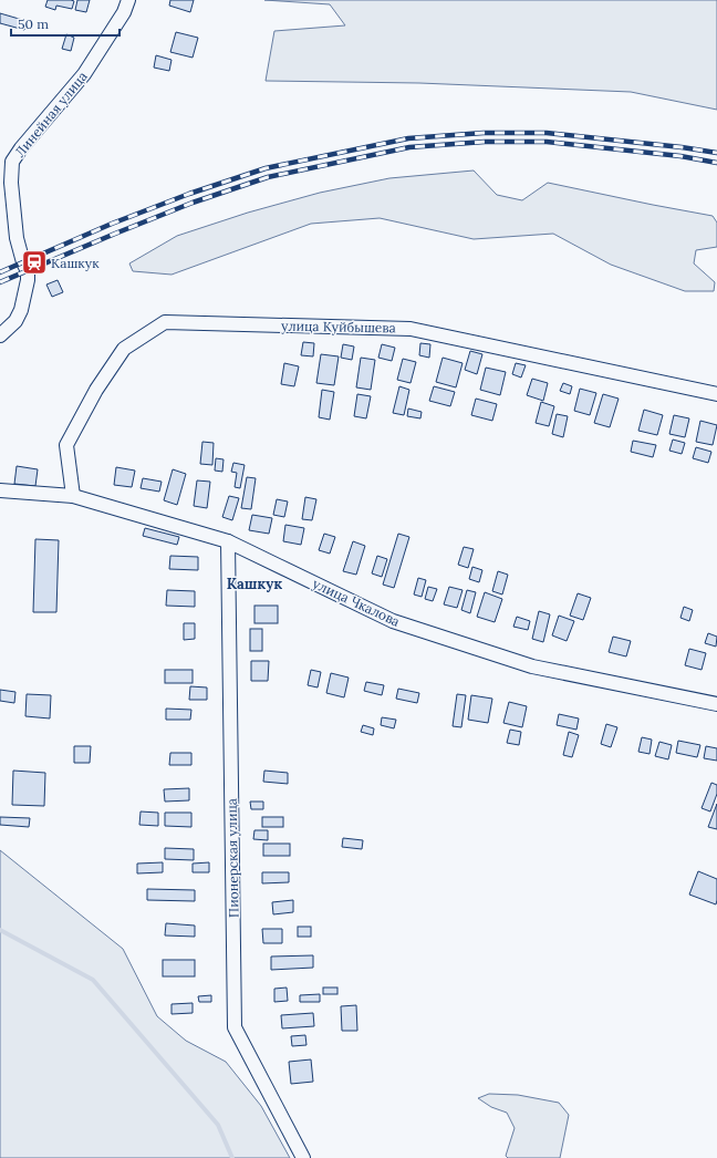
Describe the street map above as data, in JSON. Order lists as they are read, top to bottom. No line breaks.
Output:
{"streets":{"street":["Линейная улица","улица Куйбышева","улица Чкалова","Пионерская улица"]},"crossings":[["улица Куйбышева","улица Чкалова"],["улица Чкалова","Пионерская улица"]],"districts":["Кашкук"],"places":{"station":["Кашкук"]},"scale_bar":"50 m"}
